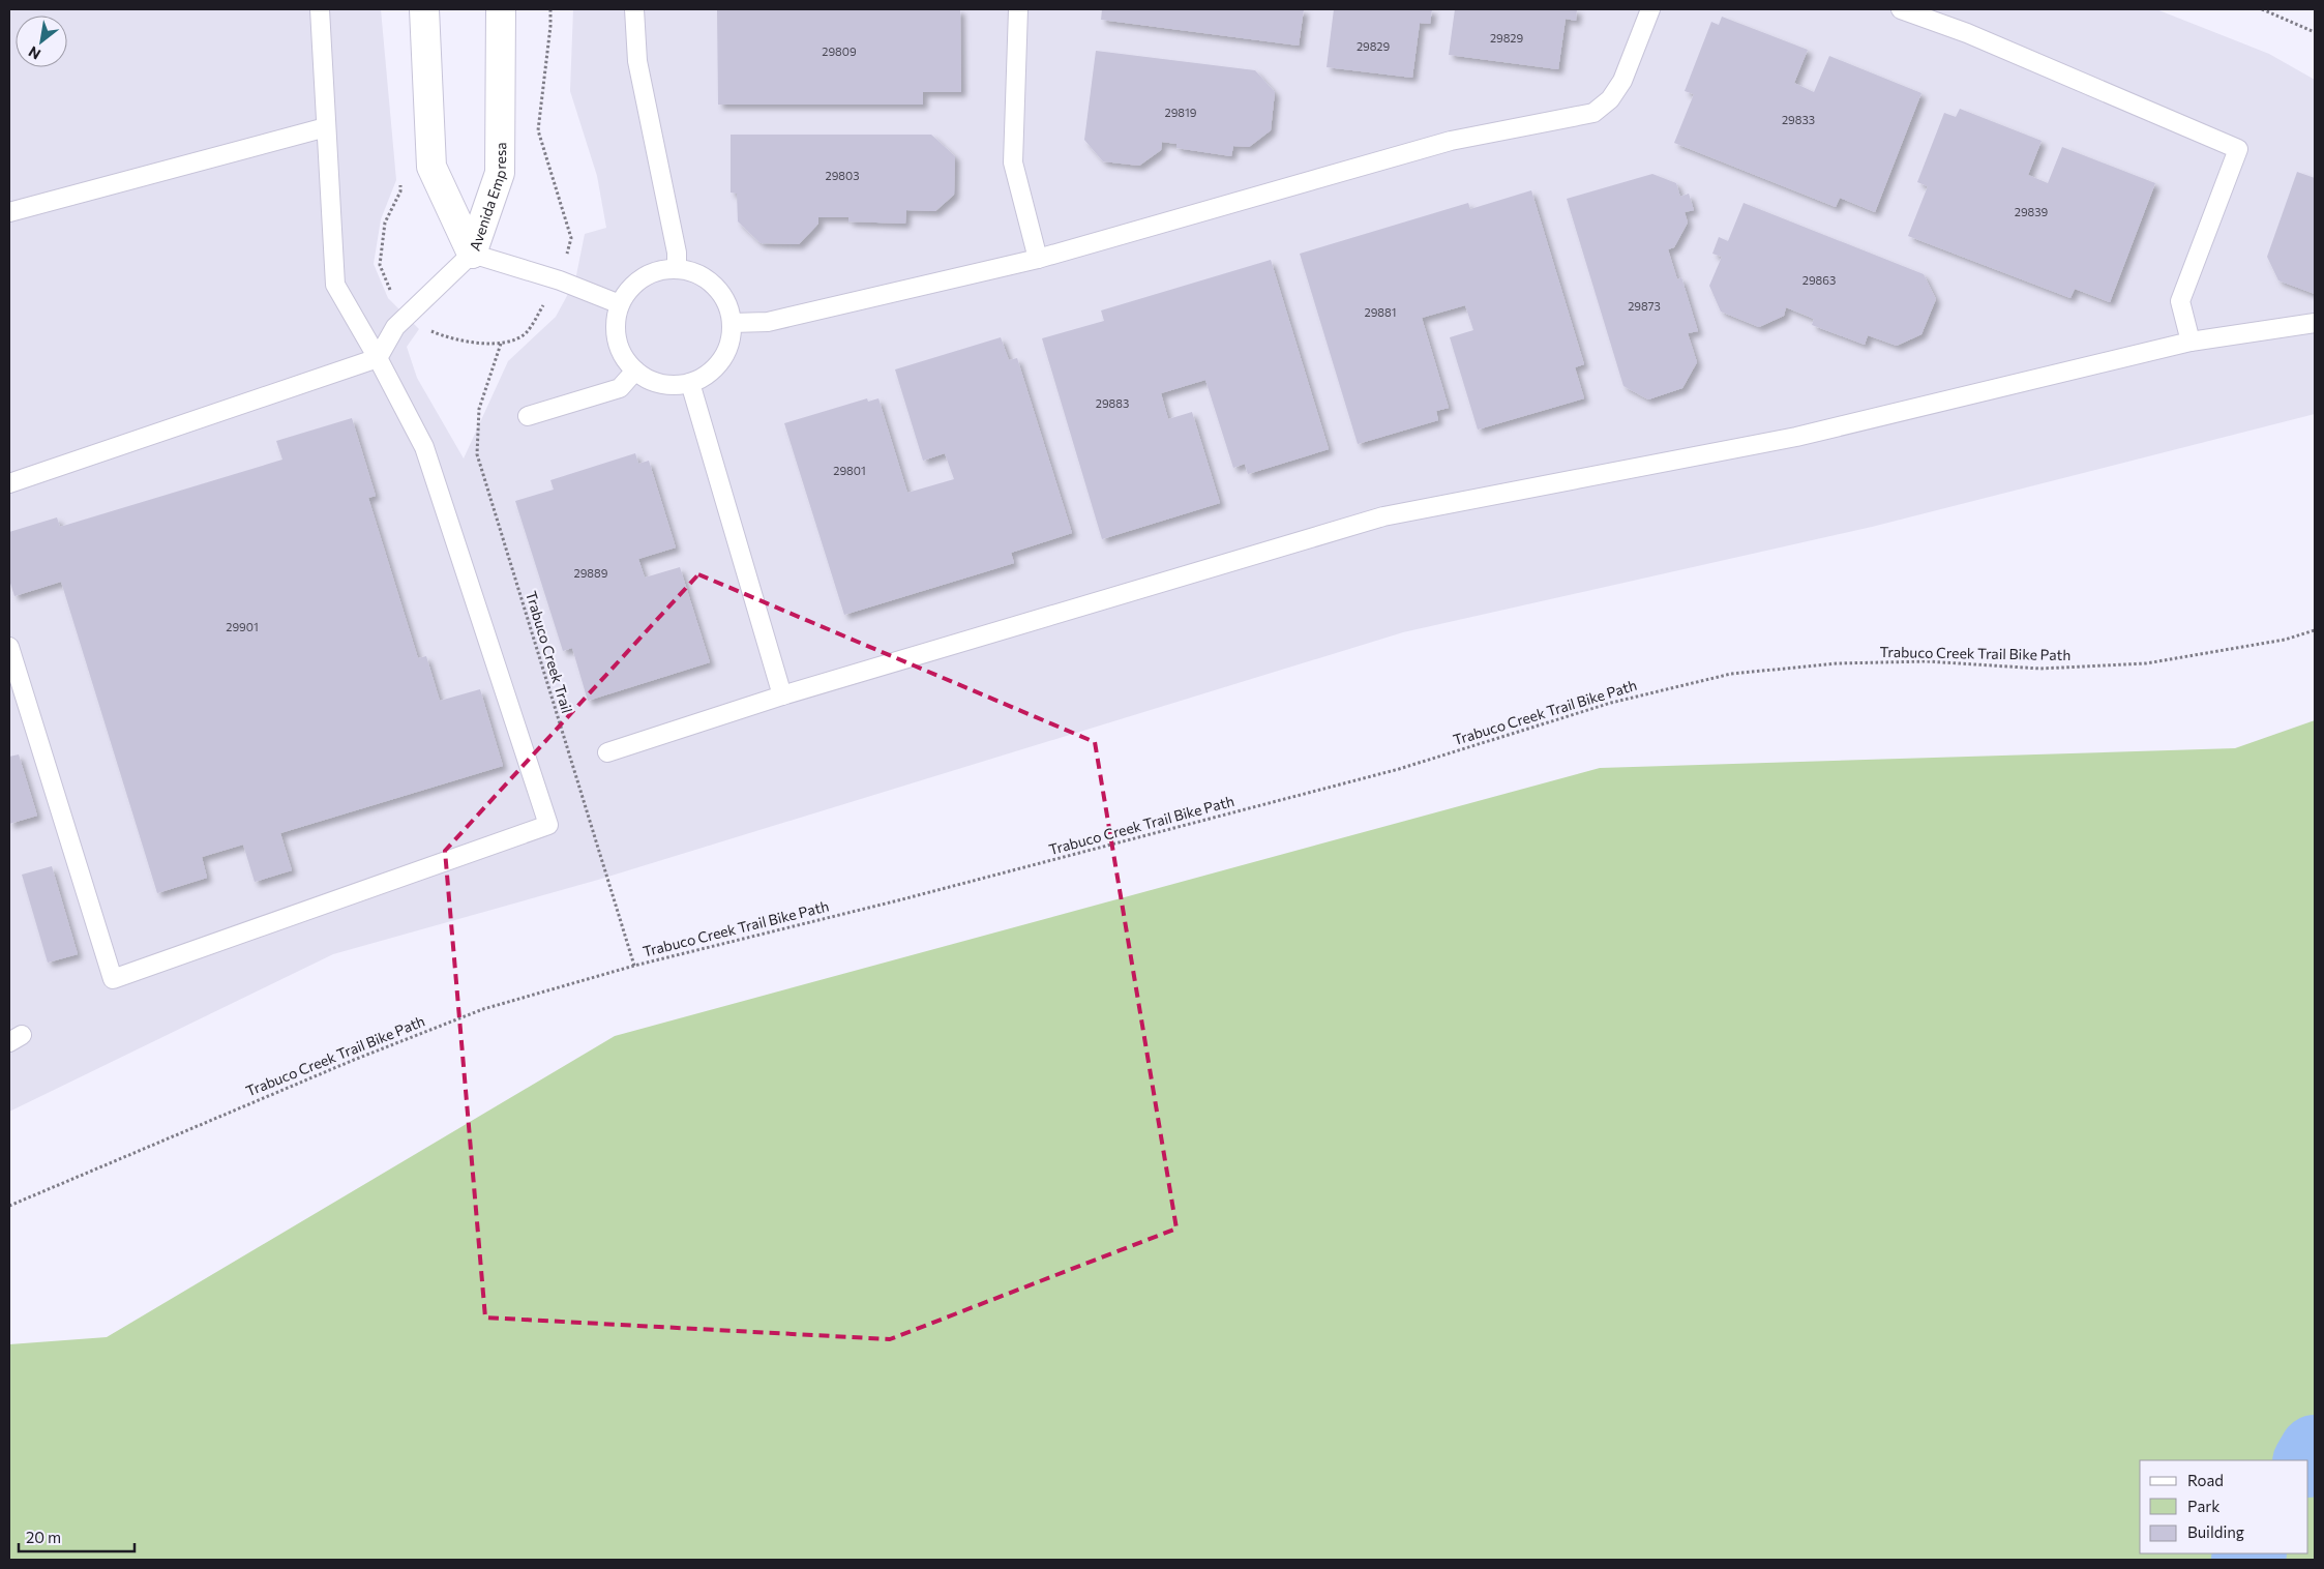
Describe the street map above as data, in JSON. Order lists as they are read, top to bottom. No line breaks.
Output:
{"streets":{"street":["Avenida Empresa"],"path":["Trabuco Creek Trail","Trabuco Creek Trail Bike Path"]},"crossings":[["Trabuco Creek Trail","Trabuco Creek Trail Bike Path"]],"house_numbers":["29829","29829","29809","29819","29833","29803","29839","29863","29873","29881","29883","29801","29889","29901"],"legend":["Road","Park","Building"],"scale_bar":"20 m","north":"bottom left"}
